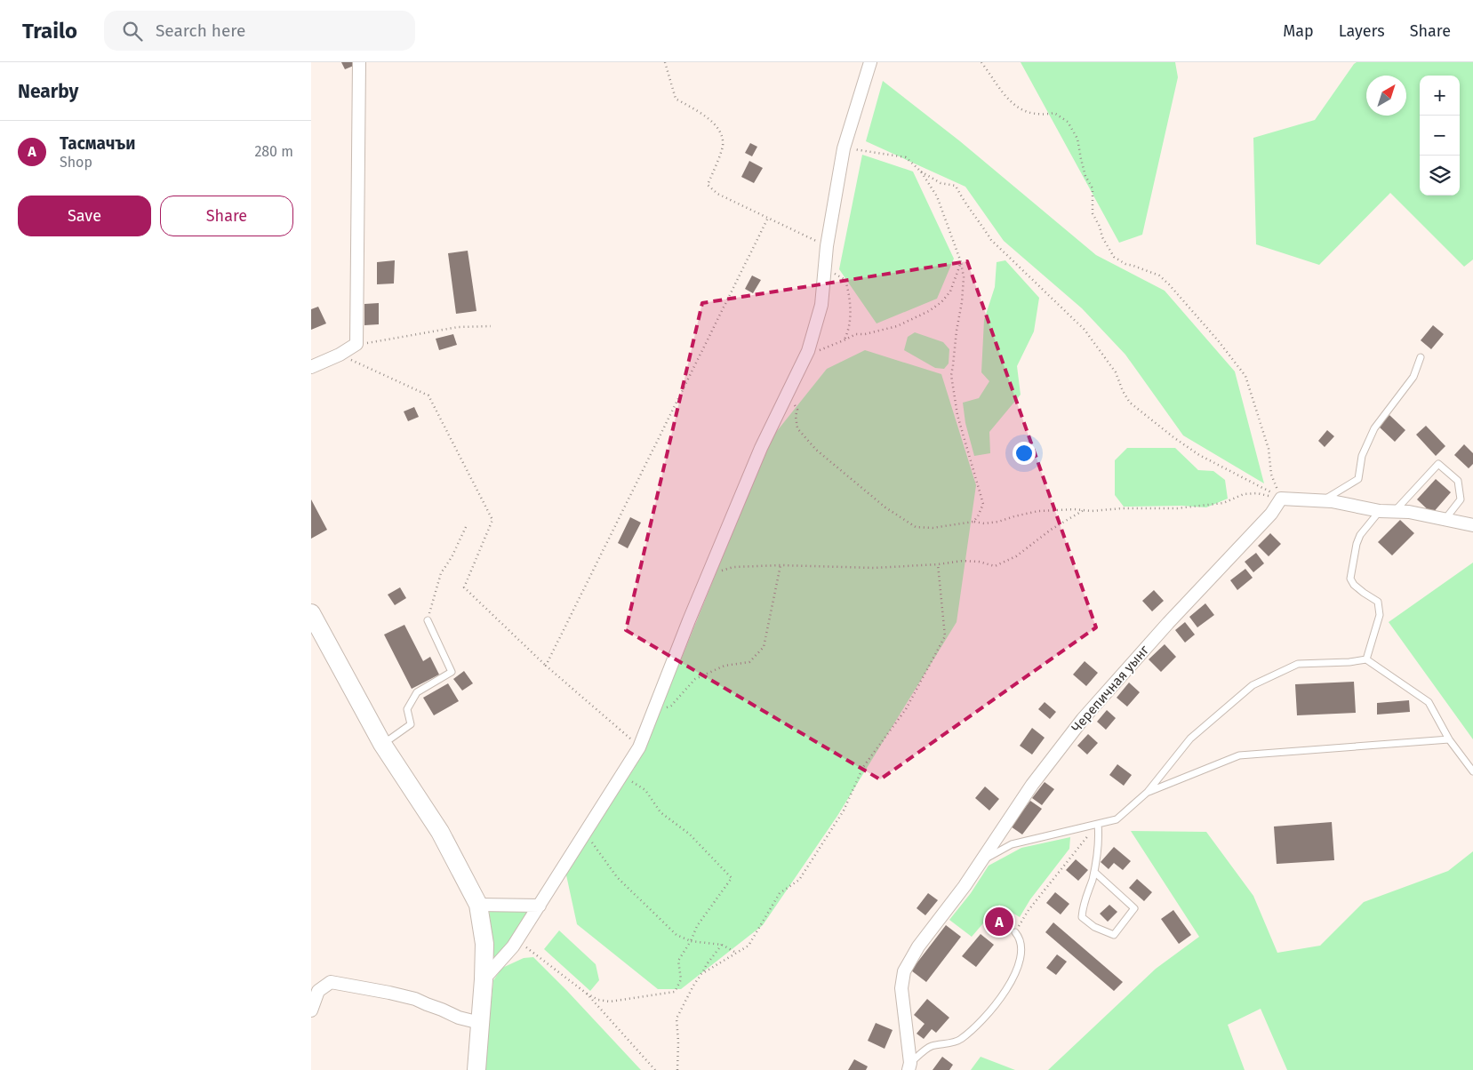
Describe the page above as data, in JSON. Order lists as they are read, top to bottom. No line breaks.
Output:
{"streets":{"street":["Черепичная уынг"]},"north":"top right","page":{"header":"Trailo","search":"Search here","nav":["Map","Layers","Share"],"heading":"Nearby","map_buttons":["+","−"],"list":[{"mark":"A","name":"Тасмачъи","note":"Shop","value":"280 m"}],"buttons":["Save","Share"],"pins":"A"}}
